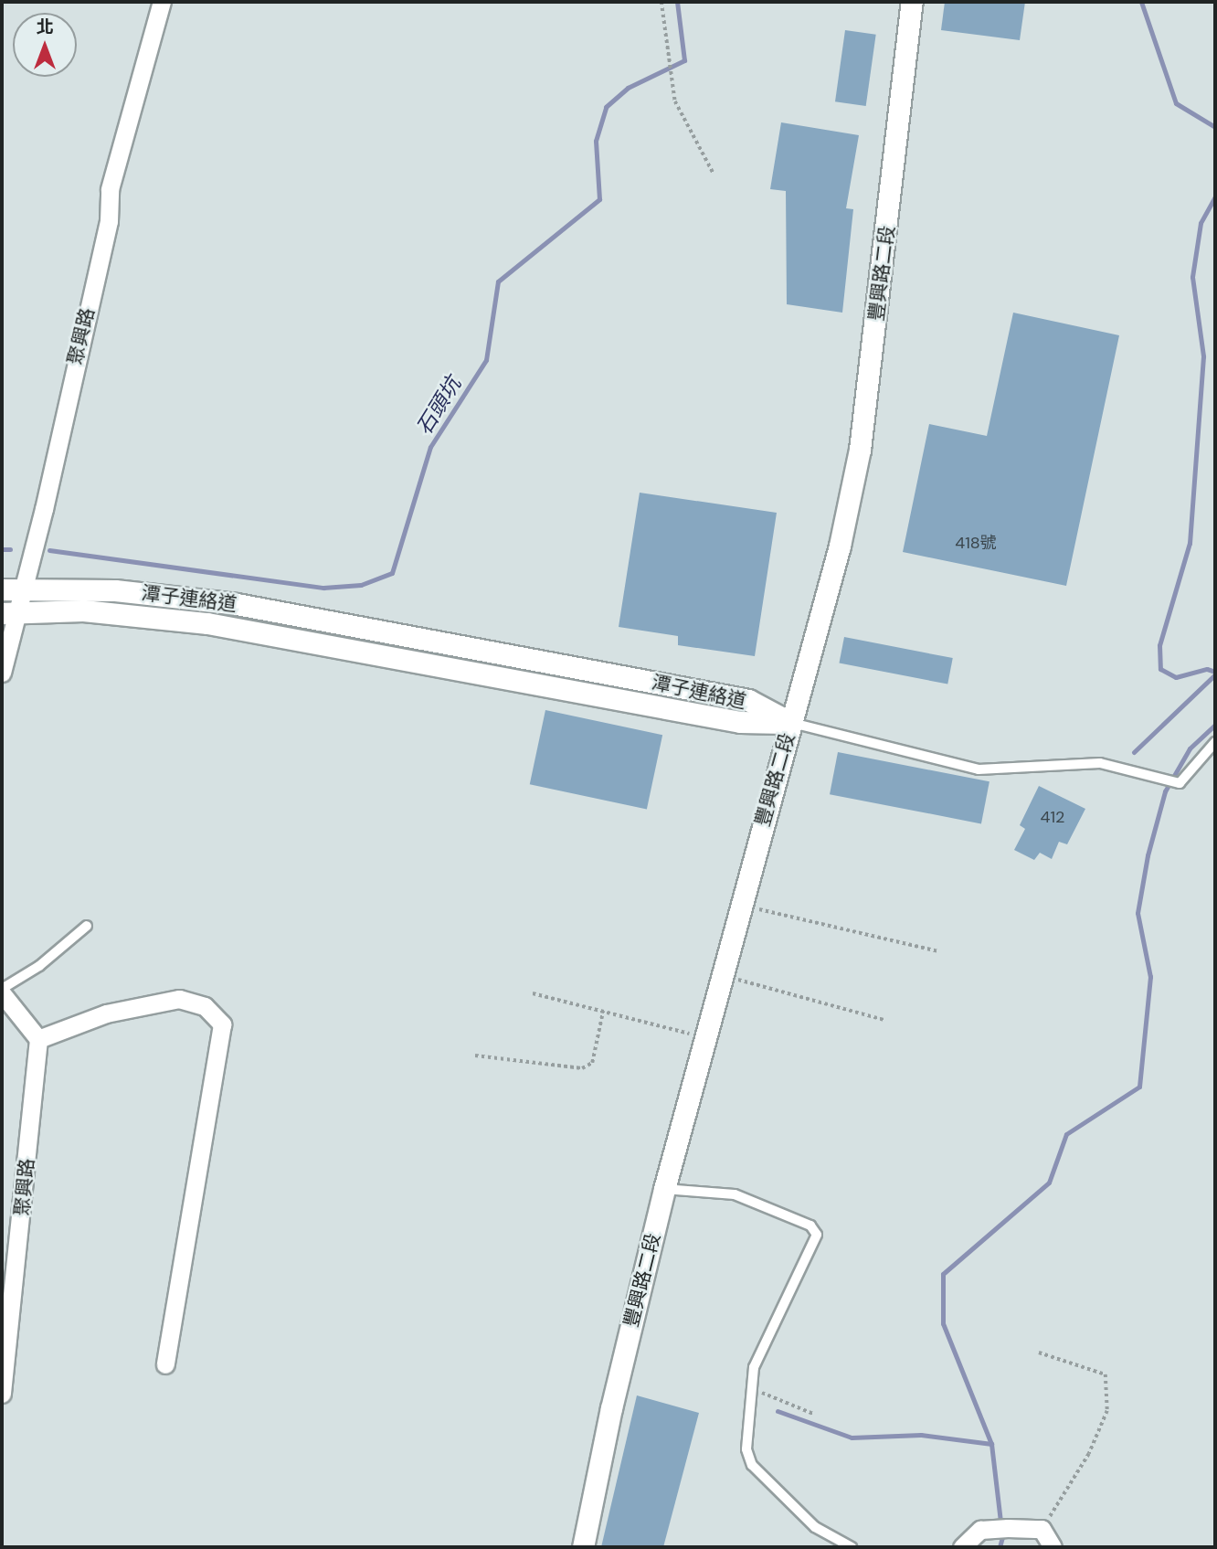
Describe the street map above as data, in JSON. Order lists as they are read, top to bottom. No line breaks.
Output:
{"streets":{"street":["豐興路二段","聚興路","潭子連絡道"]},"crossings":[["豐興路二段","潭子連絡道"],["聚興路","潭子連絡道"]],"water":["石頭坑"],"house_numbers":["418號","412"],"north":"top"}
